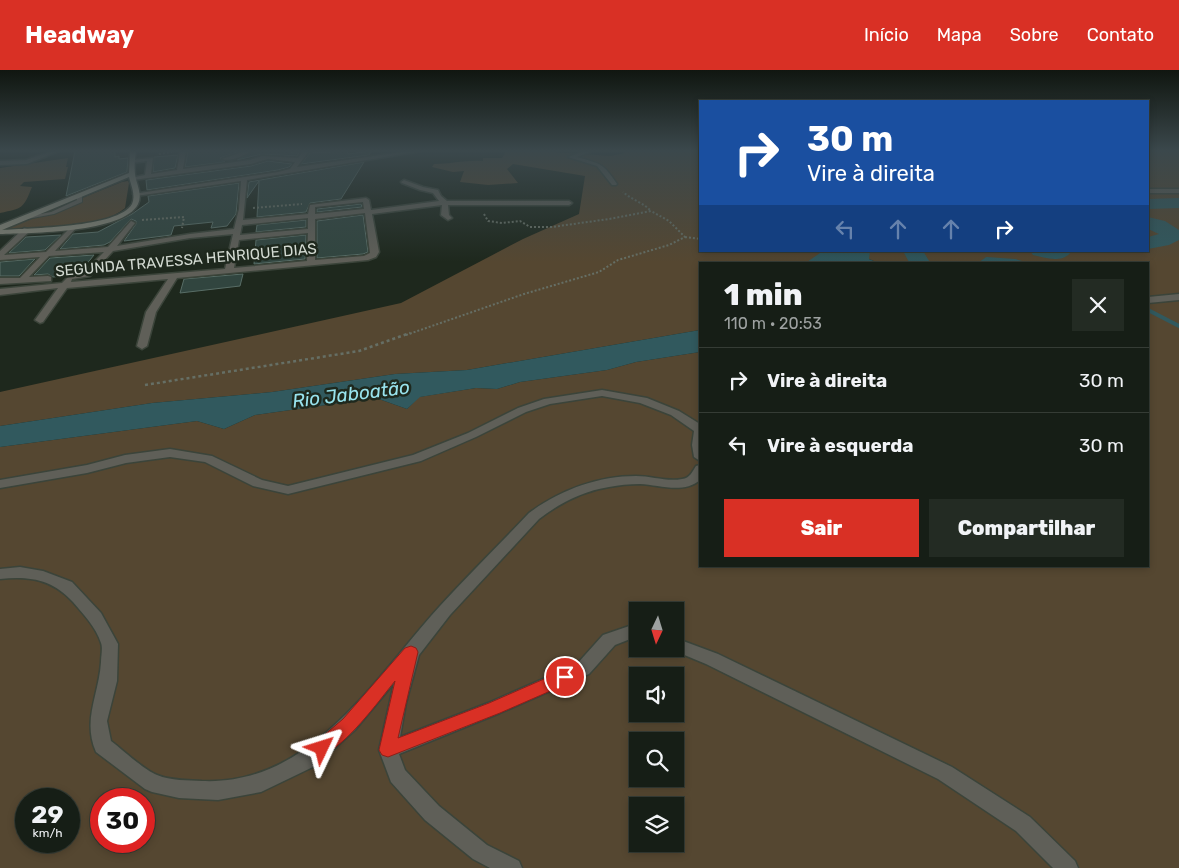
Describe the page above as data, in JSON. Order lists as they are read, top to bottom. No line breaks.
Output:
{"streets":{"street":["SEGUNDA TRAVESSA HENRIQUE DIAS"]},"water":["Rio Jaboatão"],"north":"bottom","page":{"header":"Headway","nav":["Início","Mapa","Sobre","Contato"],"turn":["30 m","Vire à direita"],"heading":["1 min","110 m · 20:53"],"list":[{"name":"Vire à direita","value":"30 m"},{"name":"Vire à esquerda","value":"30 m"}],"buttons":["Sair","Compartilhar"],"speed":"29 km/h","limit":"30"}}
